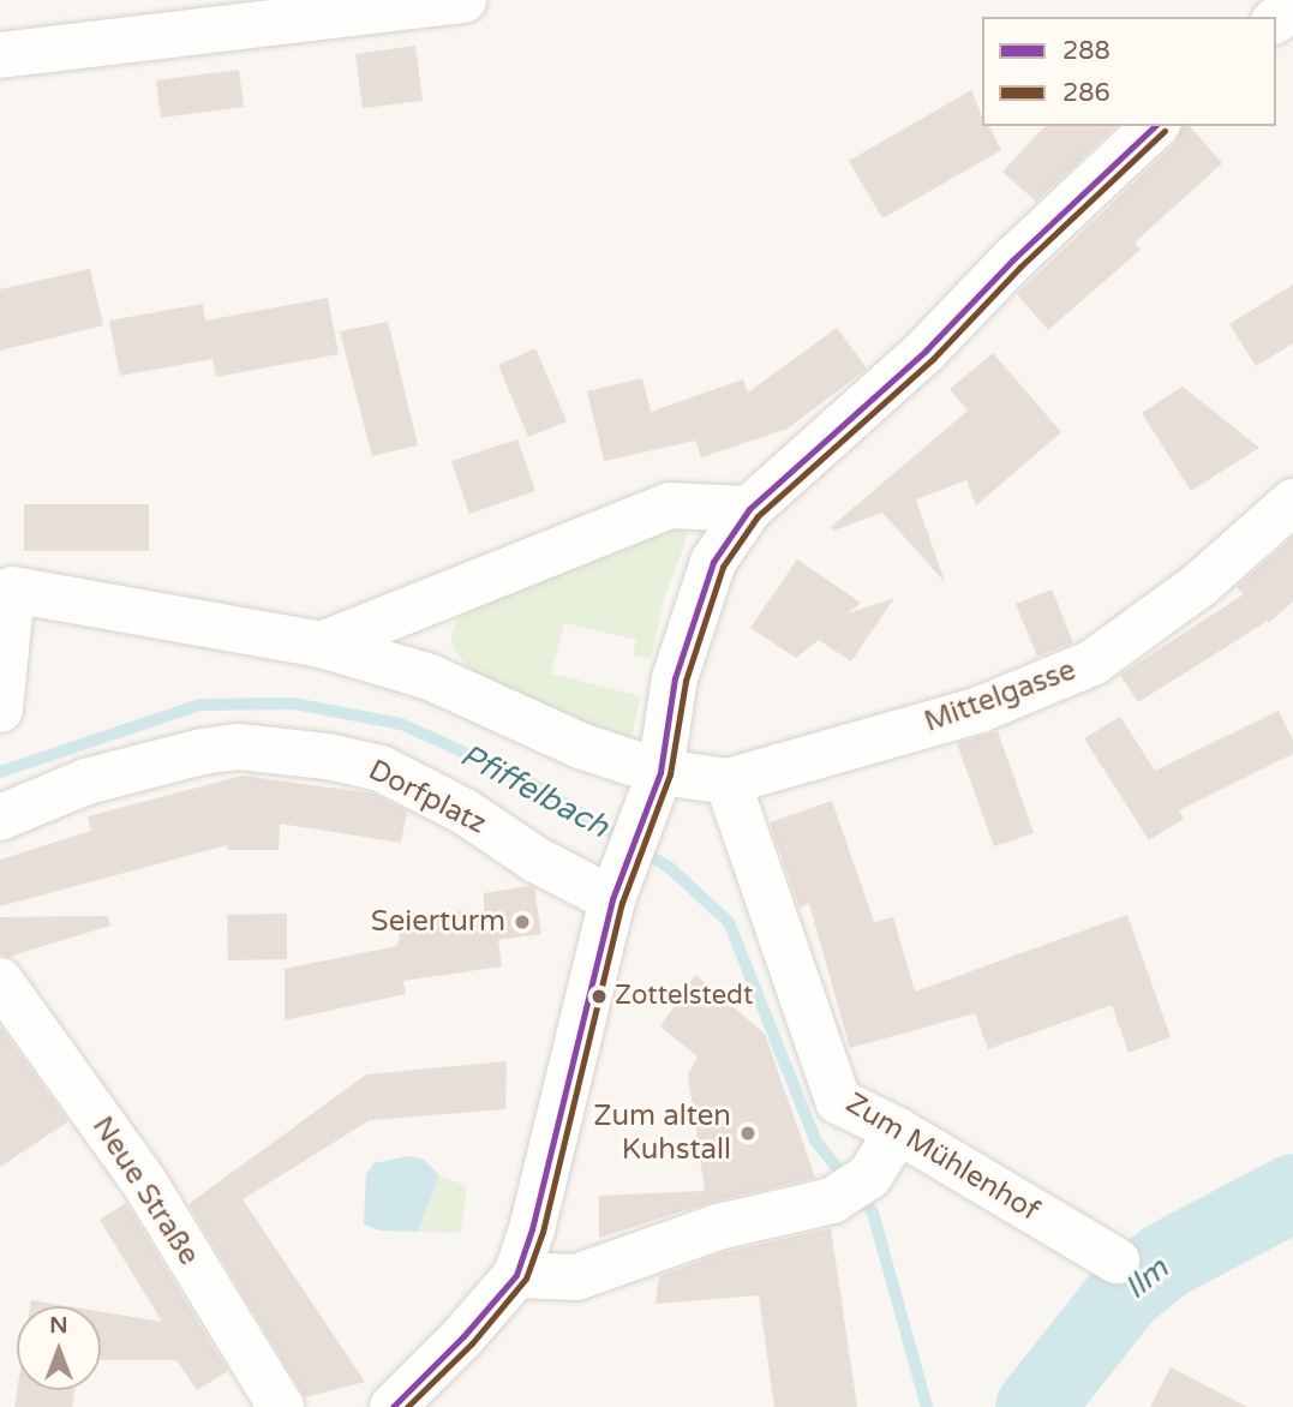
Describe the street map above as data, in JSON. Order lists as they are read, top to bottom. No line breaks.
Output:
{"streets":{"street":["Mittelgasse","Dorfplatz","Zum Mühlenhof","Neue Straße"]},"crossings":[["Mittelgasse","Zum Mühlenhof"]],"water":["Pfiffelbach","Ilm"],"places":["Seierturm","Zottelstedt","Zum alten Kuhstall"],"lines":["transit line 288","transit line 286"],"legend":["288","286"],"north":"top"}
